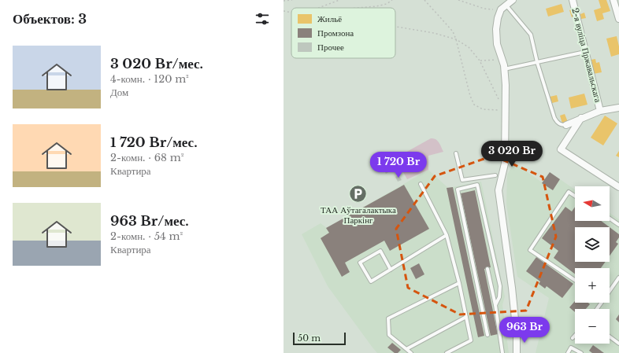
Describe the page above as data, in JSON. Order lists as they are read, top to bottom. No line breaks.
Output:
{"streets":{"street":["2-я вуліца Пржавальскага"]},"places":{"parking":["ТАА Аўтагалактыка Паркінг"]},"legend":["Жильё","Промзона","Прочее"],"scale_bar":"50 m","north":"left","page":{"heading":"Объектов: 3","list":[{"name":"3 020 Br/мес.","note":"4-комн. · 120 m² · Дом"},{"name":"1 720 Br/мес.","note":"2-комн. · 68 m² · Квартира"},{"name":"963 Br/мес.","note":"2-комн. · 54 m² · Квартира"}],"price":["3 020 Br","1 720 Br","963 Br"],"map_buttons":["+","−"],"scale":"50 m"}}
